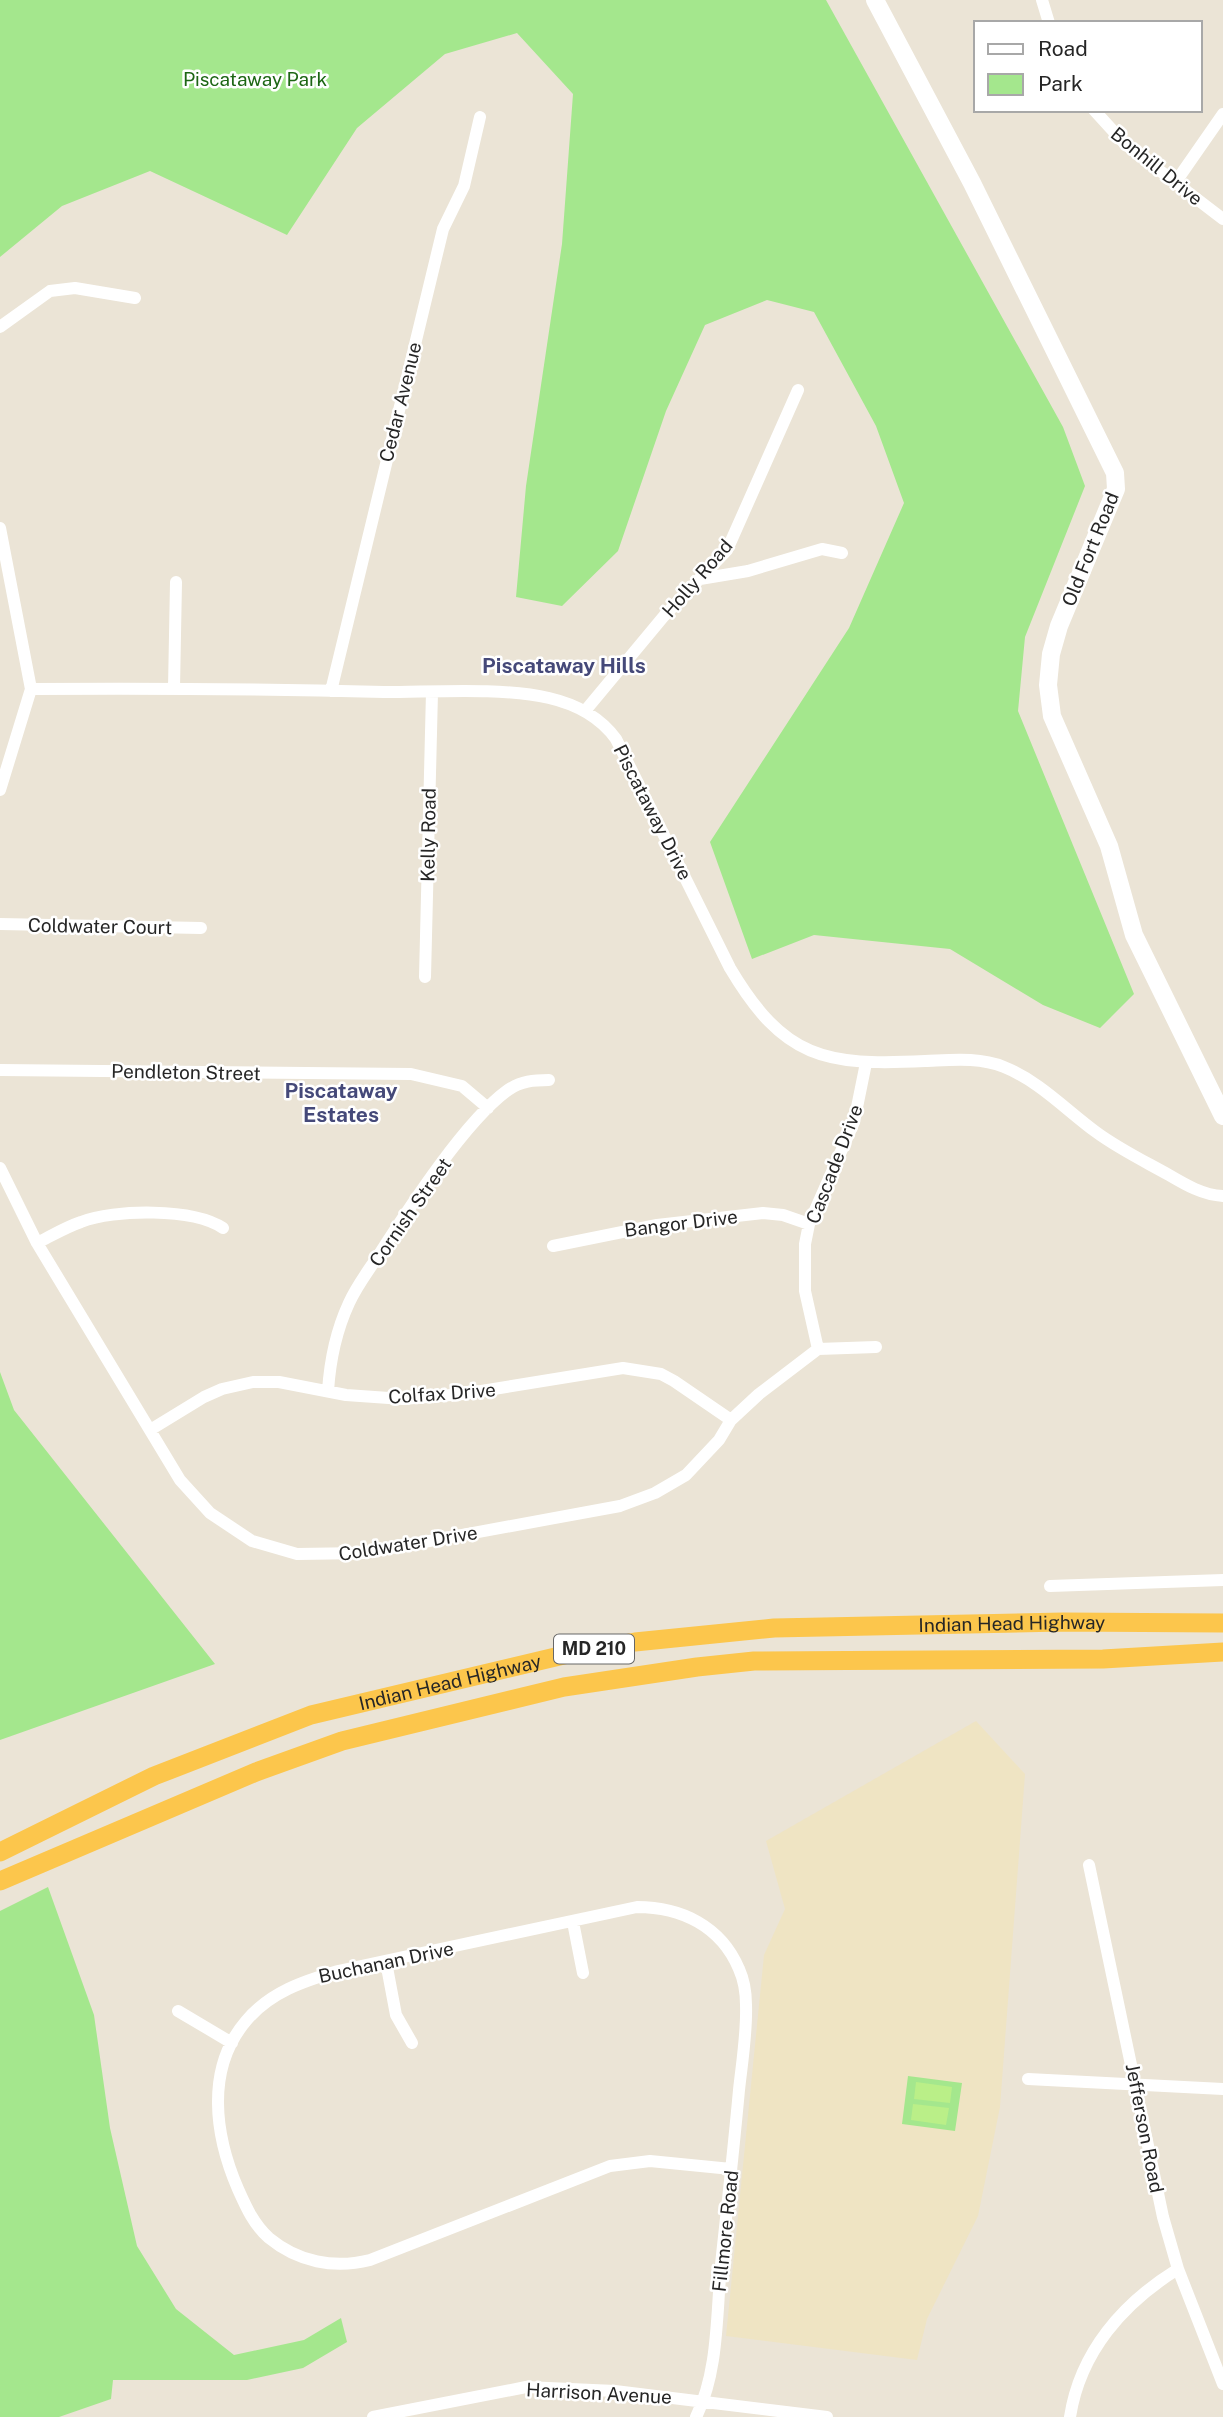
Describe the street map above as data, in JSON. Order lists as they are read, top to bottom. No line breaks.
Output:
{"streets":{"highway":["Indian Head Highway","MD 210"],"main road":["Old Fort Road"],"street":["Bonhill Drive","Cedar Avenue","Holly Road","Piscataway Drive","Kelly Road","Coldwater Court","Pendleton Street","Cascade Drive","Cornish Street","Bangor Drive","Colfax Drive","Coldwater Drive","Buchanan Drive","Jefferson Road","Fillmore Road","Harrison Avenue"]},"crossings":[["Cedar Avenue","Piscataway Drive"],["Holly Road","Piscataway Drive"],["Piscataway Drive","Kelly Road"],["Piscataway Drive","Cascade Drive"],["Pendleton Street","Cornish Street"],["Cascade Drive","Bangor Drive"],["Cascade Drive","Coldwater Drive"],["Cornish Street","Colfax Drive"],["Colfax Drive","Coldwater Drive"],["Buchanan Drive","Fillmore Road"],["Fillmore Road","Harrison Avenue"]],"districts":["Piscataway Hills","Piscataway Estates"],"parks":["Piscataway Park"],"legend":["Road","Park"]}
